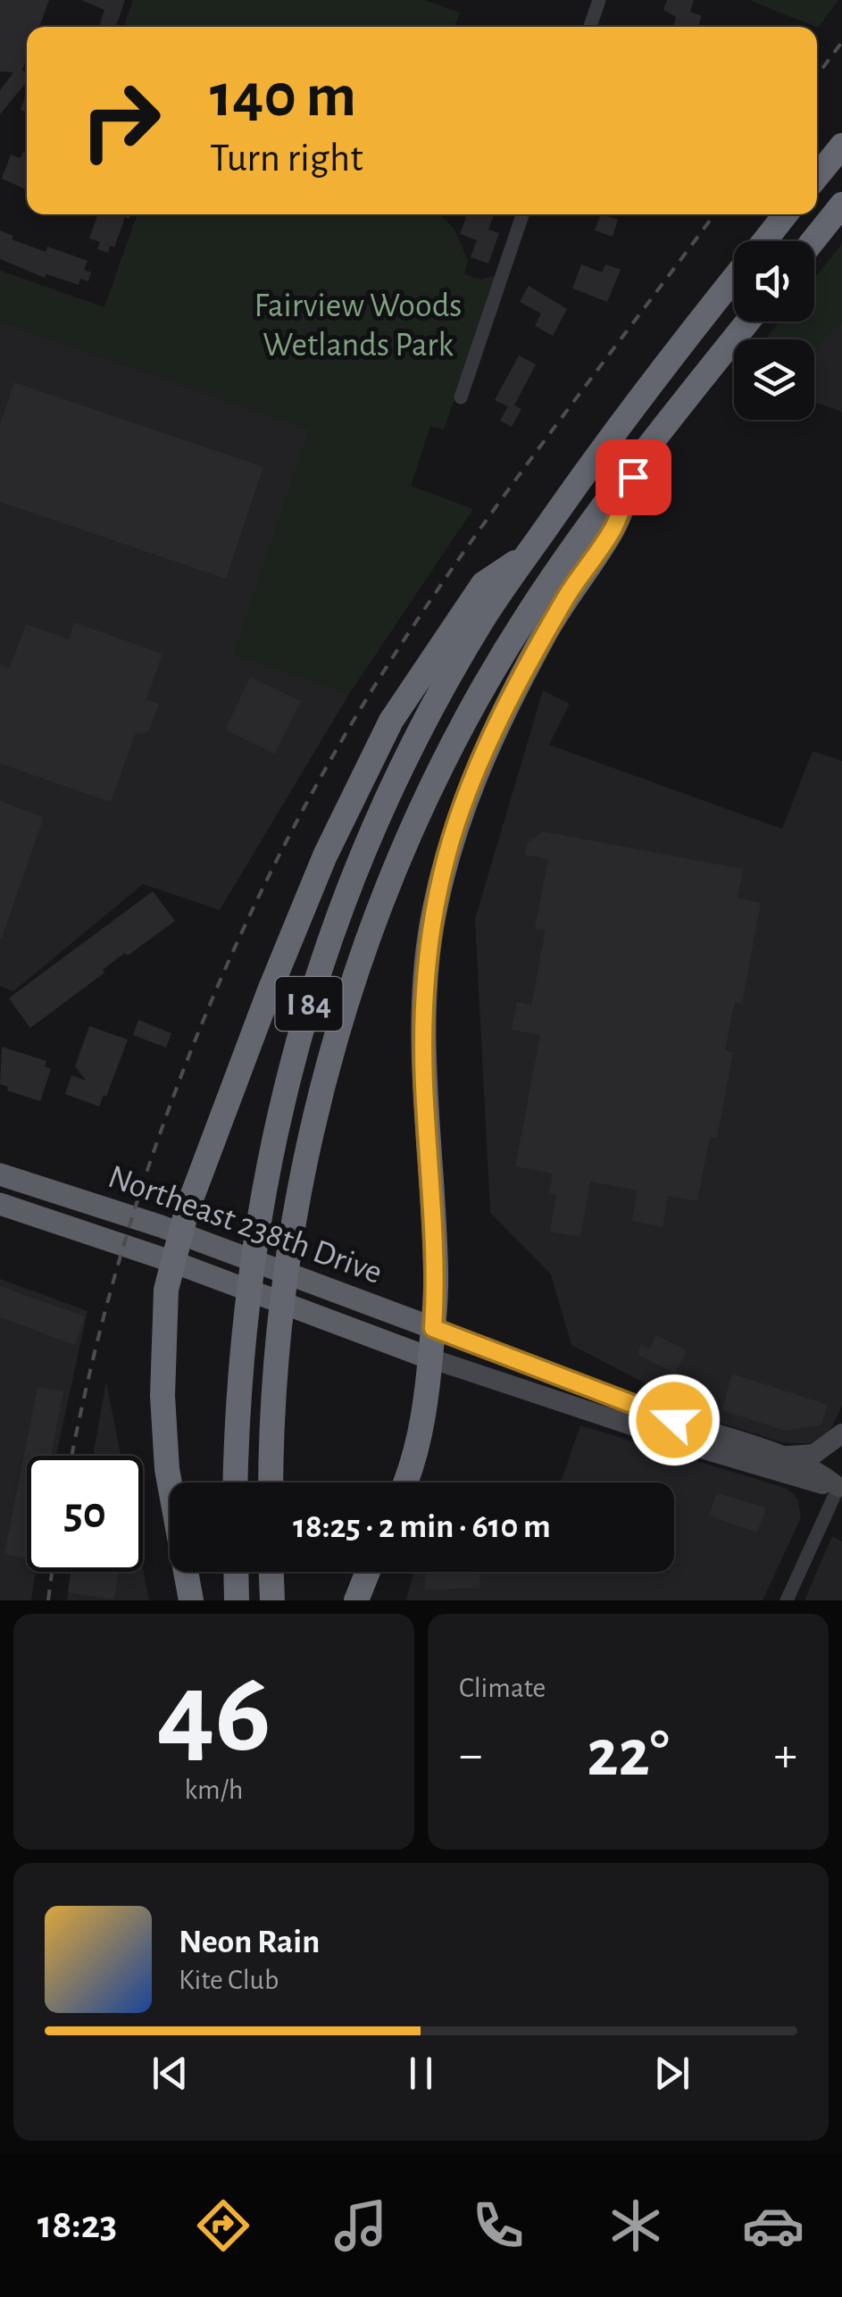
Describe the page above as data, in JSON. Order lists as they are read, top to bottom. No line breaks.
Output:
{"streets":{"highway":["I 84","Northeast 238th Drive"]},"parks":["Fairview Woods Wetlands Park"],"page":{"turn":["140 m","Turn right"],"limit":"50","trip":"18:25 · 2 min · 610 m","tile":[["46","km/h"],"Climate"],"heat":["−","22°","+"],"song":["Neon Rain","Kite Club"],"tabs":"18:23"}}
